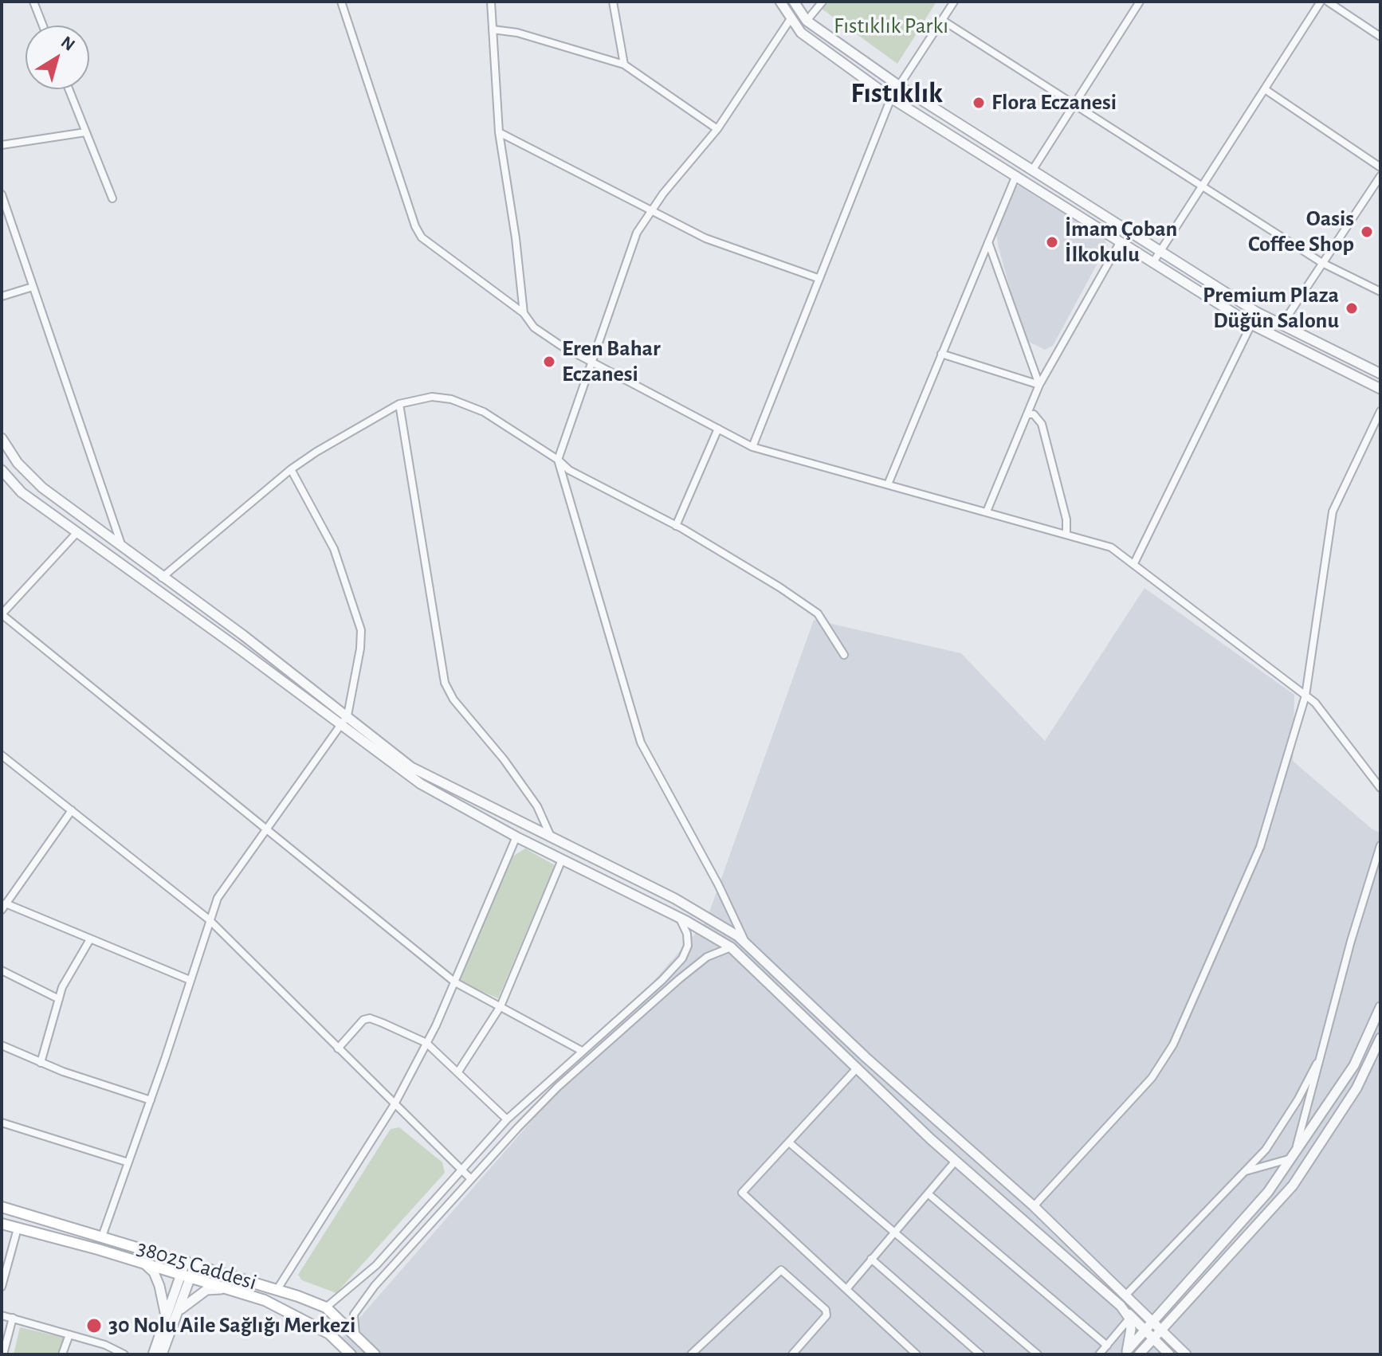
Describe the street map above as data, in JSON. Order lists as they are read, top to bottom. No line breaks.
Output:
{"streets":{"main road":["38025 Caddesi"]},"districts":["Fıstıklık"],"parks":["Fıstıklık Parkı"],"places":["Flora Eczanesi","Oasis Coffee Shop","İmam Çoban İlkokulu","Premium Plaza Düğün Salonu","Eren Bahar Eczanesi","30 Nolu Aile Sağlığı Merkezi"],"north":"top right"}
